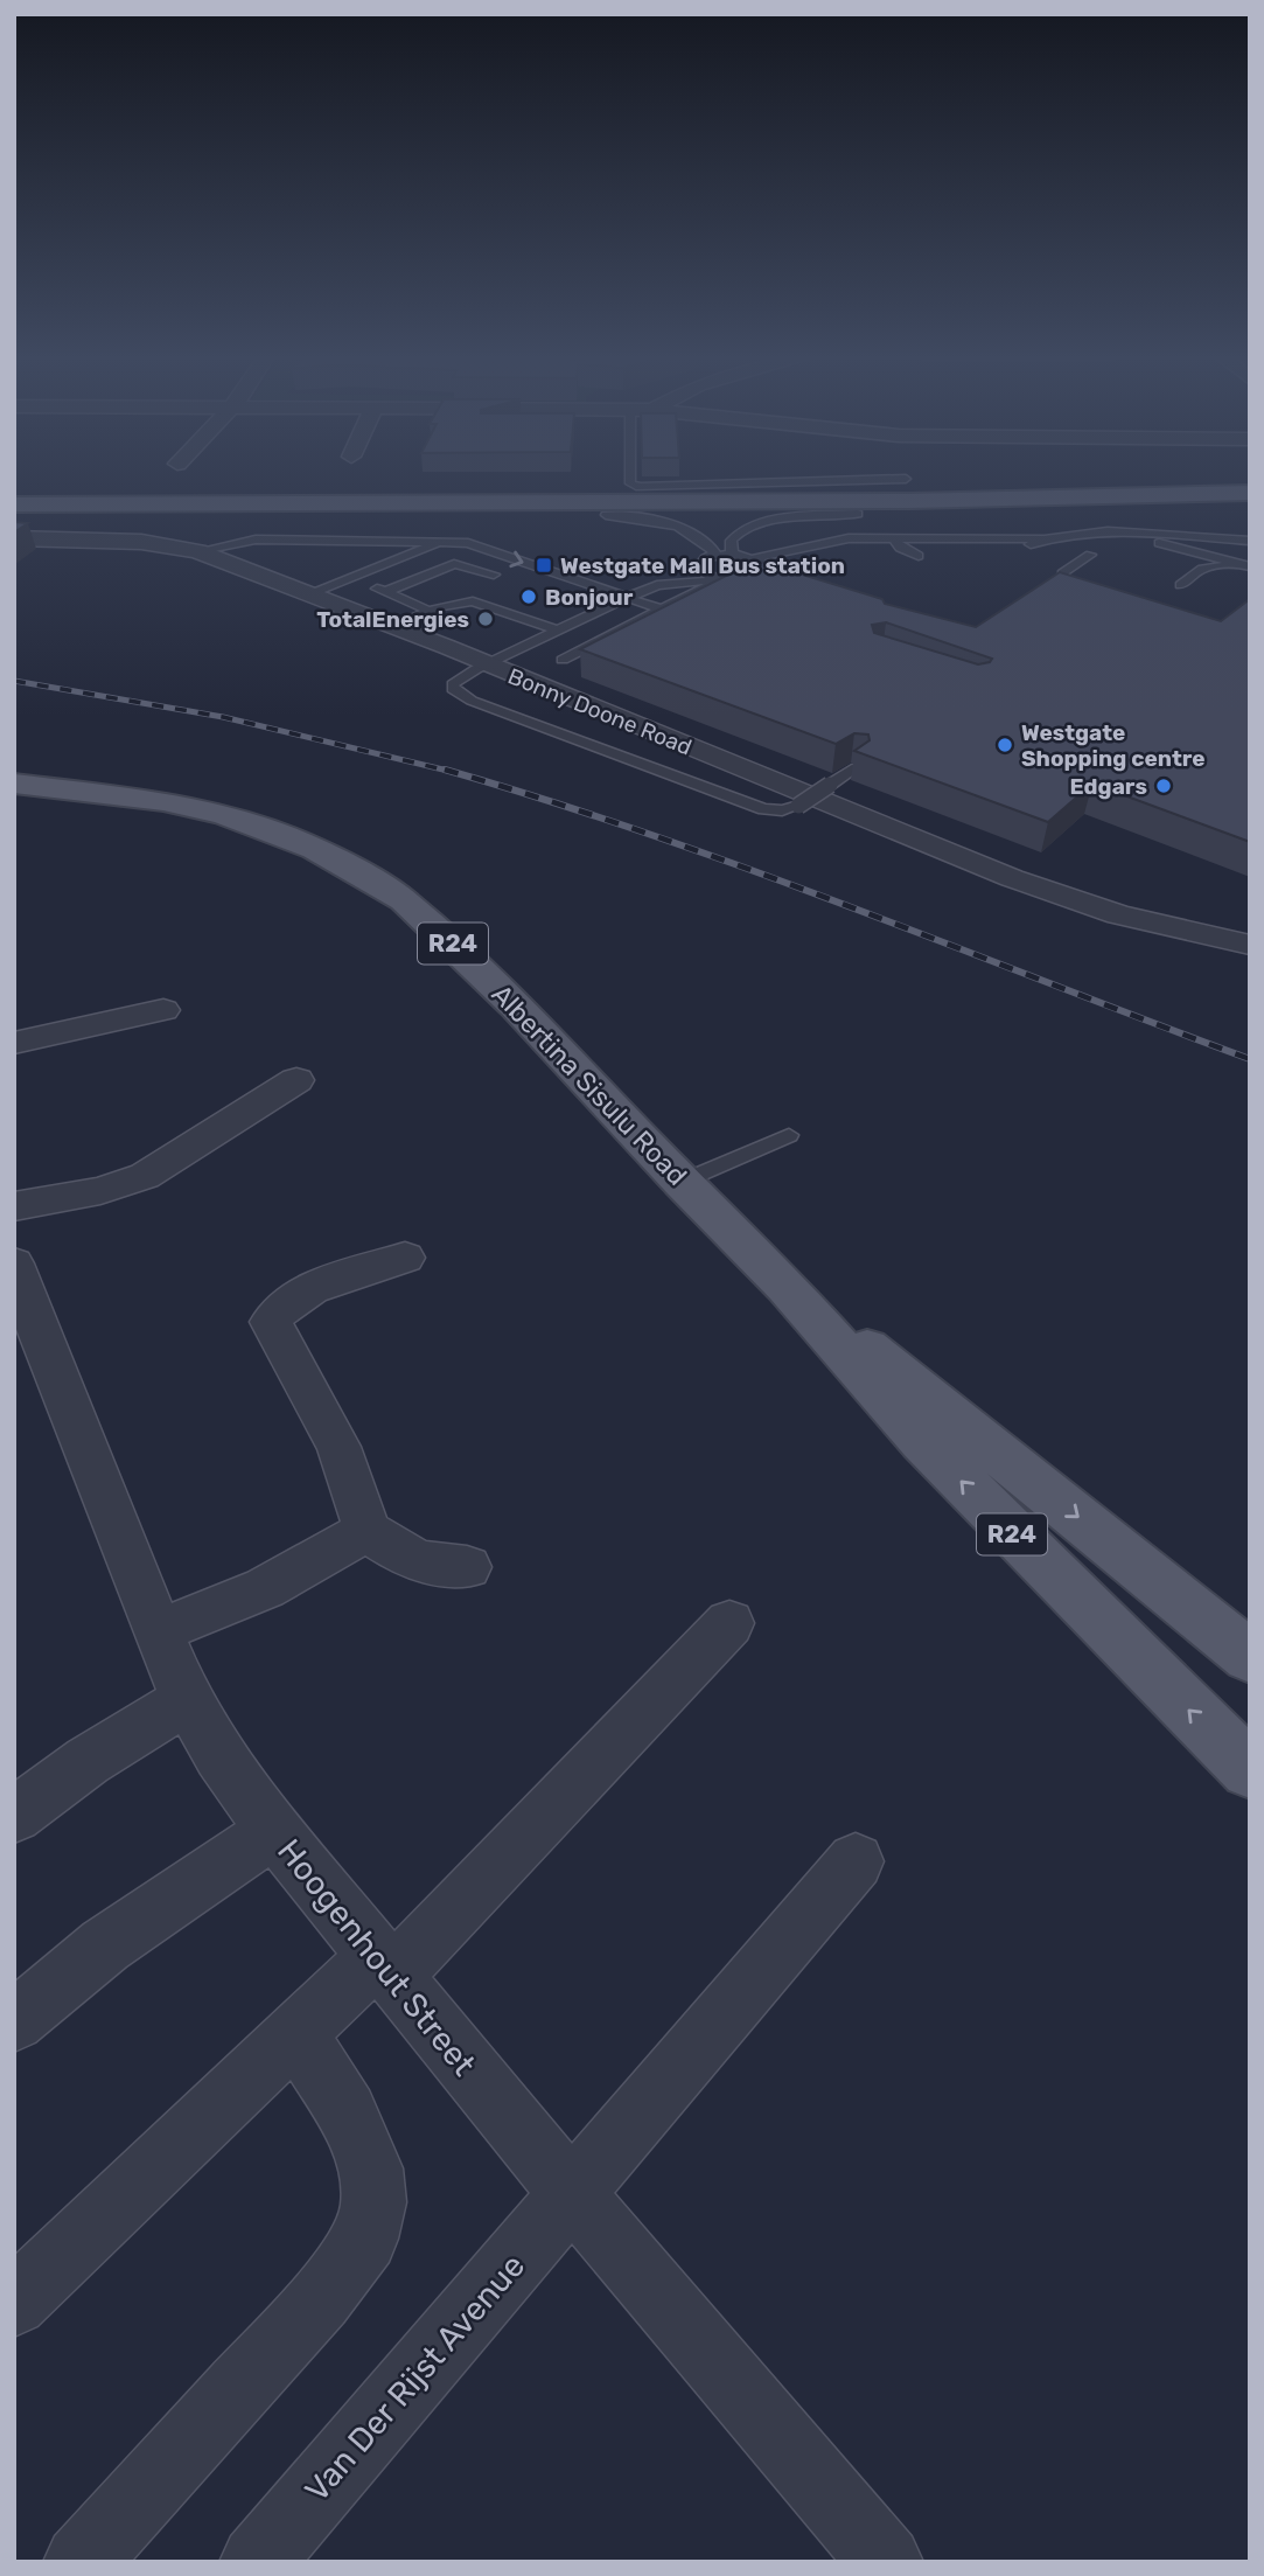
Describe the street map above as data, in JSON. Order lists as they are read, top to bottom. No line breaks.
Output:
{"streets":{"main road":["R24","Albertina Sisulu Road"],"street":["Bonny Doone Road","Hoogenhout Street","Van Der Rijst Avenue"]},"crossings":[["Hoogenhout Street","Van Der Rijst Avenue"]],"places":{"transit":["Westgate Mall Bus station"],"other":["Bonjour","TotalEnergies","Westgate Shopping centre","Edgars"]}}
